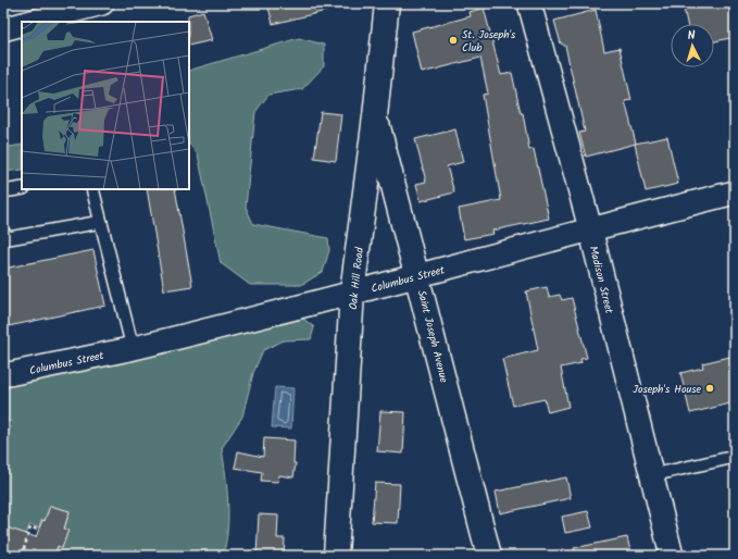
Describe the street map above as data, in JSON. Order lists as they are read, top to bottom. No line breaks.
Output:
{"streets":{"street":["Oak Hill Road","Columbus Street","Madison Street","Saint Joseph Avenue"]},"crossings":[["Oak Hill Road","Columbus Street"],["Oak Hill Road","Saint Joseph Avenue"],["Columbus Street","Madison Street"],["Columbus Street","Saint Joseph Avenue"]],"places":["St. Joseph's Club","Joseph's House"],"north":"top"}
